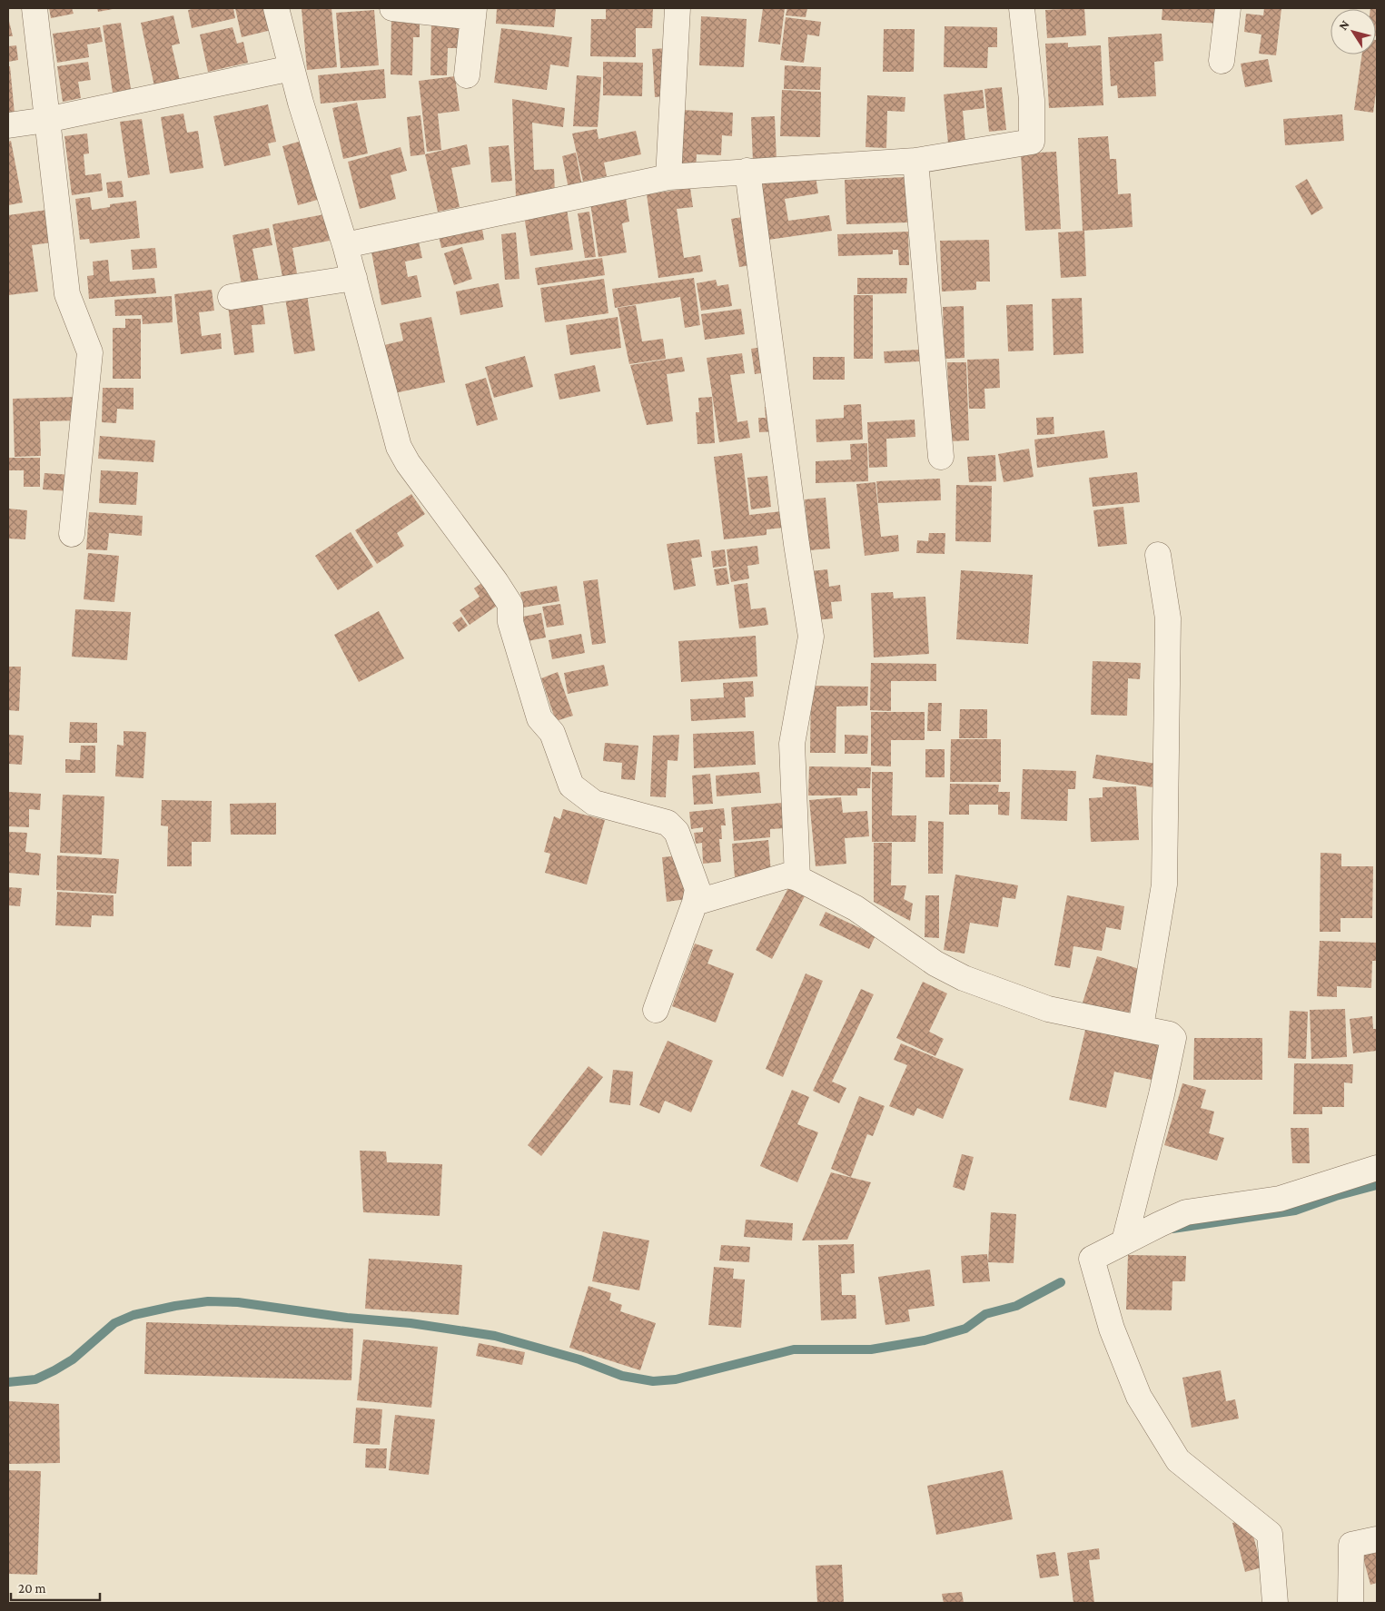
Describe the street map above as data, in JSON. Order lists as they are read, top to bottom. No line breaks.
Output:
{"scale_bar":"20 m","north":"top left"}
